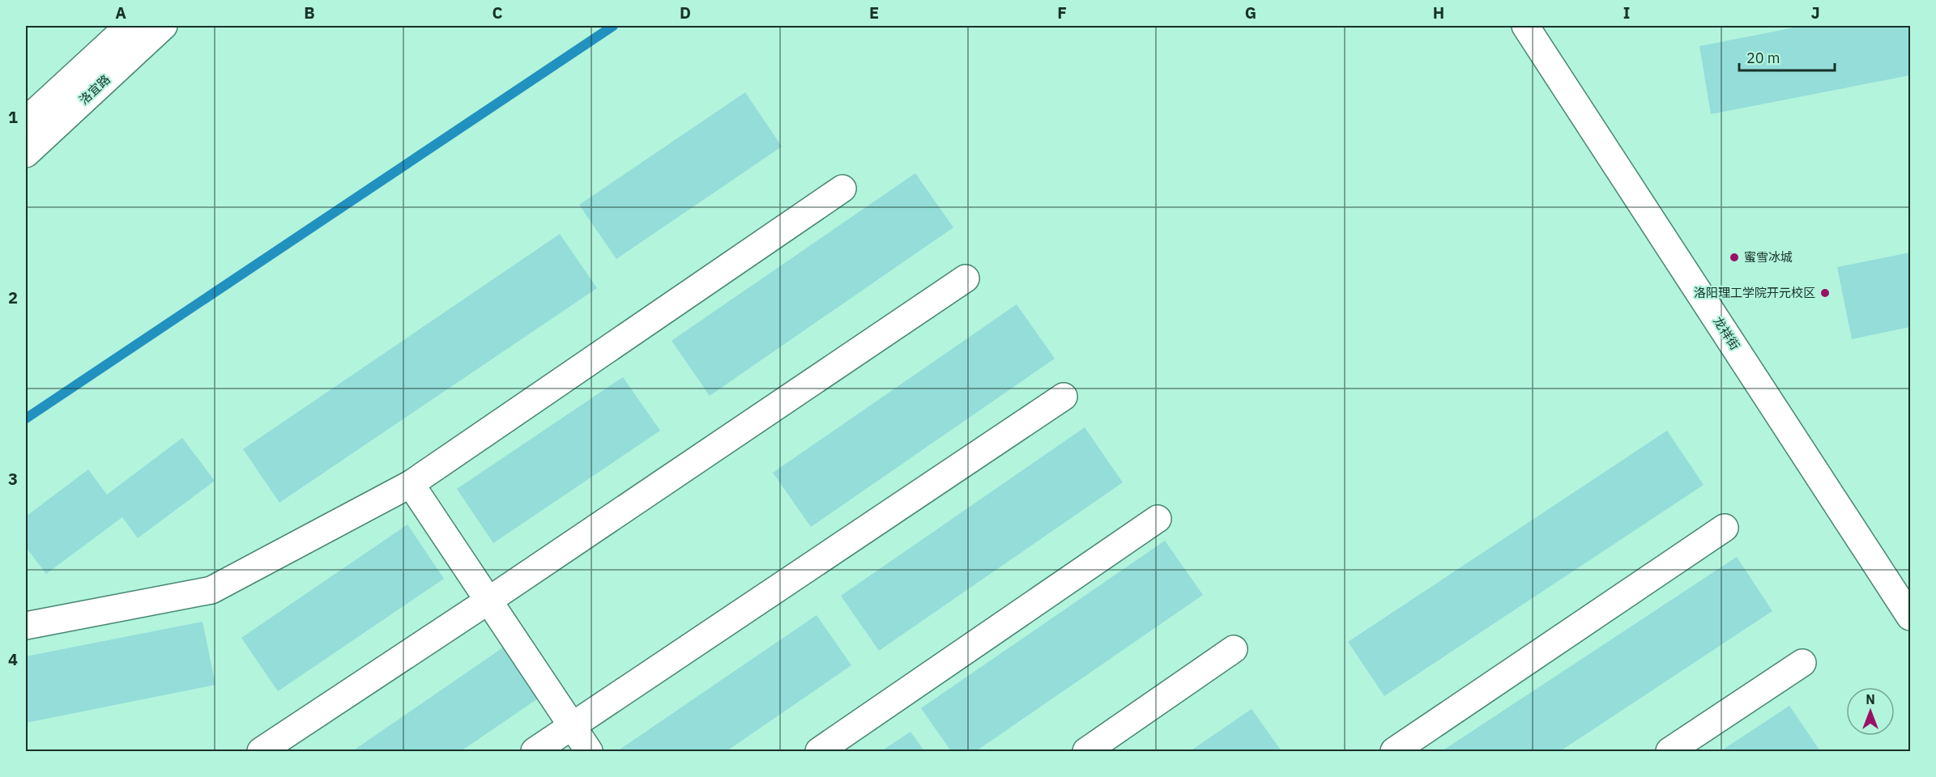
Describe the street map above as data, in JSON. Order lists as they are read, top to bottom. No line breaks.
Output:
{"streets":{"street":["洛宜路","龙祥街"]},"places":["蜜雪冰城","洛阳理工学院开元校区"],"scale_bar":"20 m","north":"top","grid":{"columns":["A","B","C","D","E","F","G","H","I","J"],"rows":["1","2","3","4"]}}
